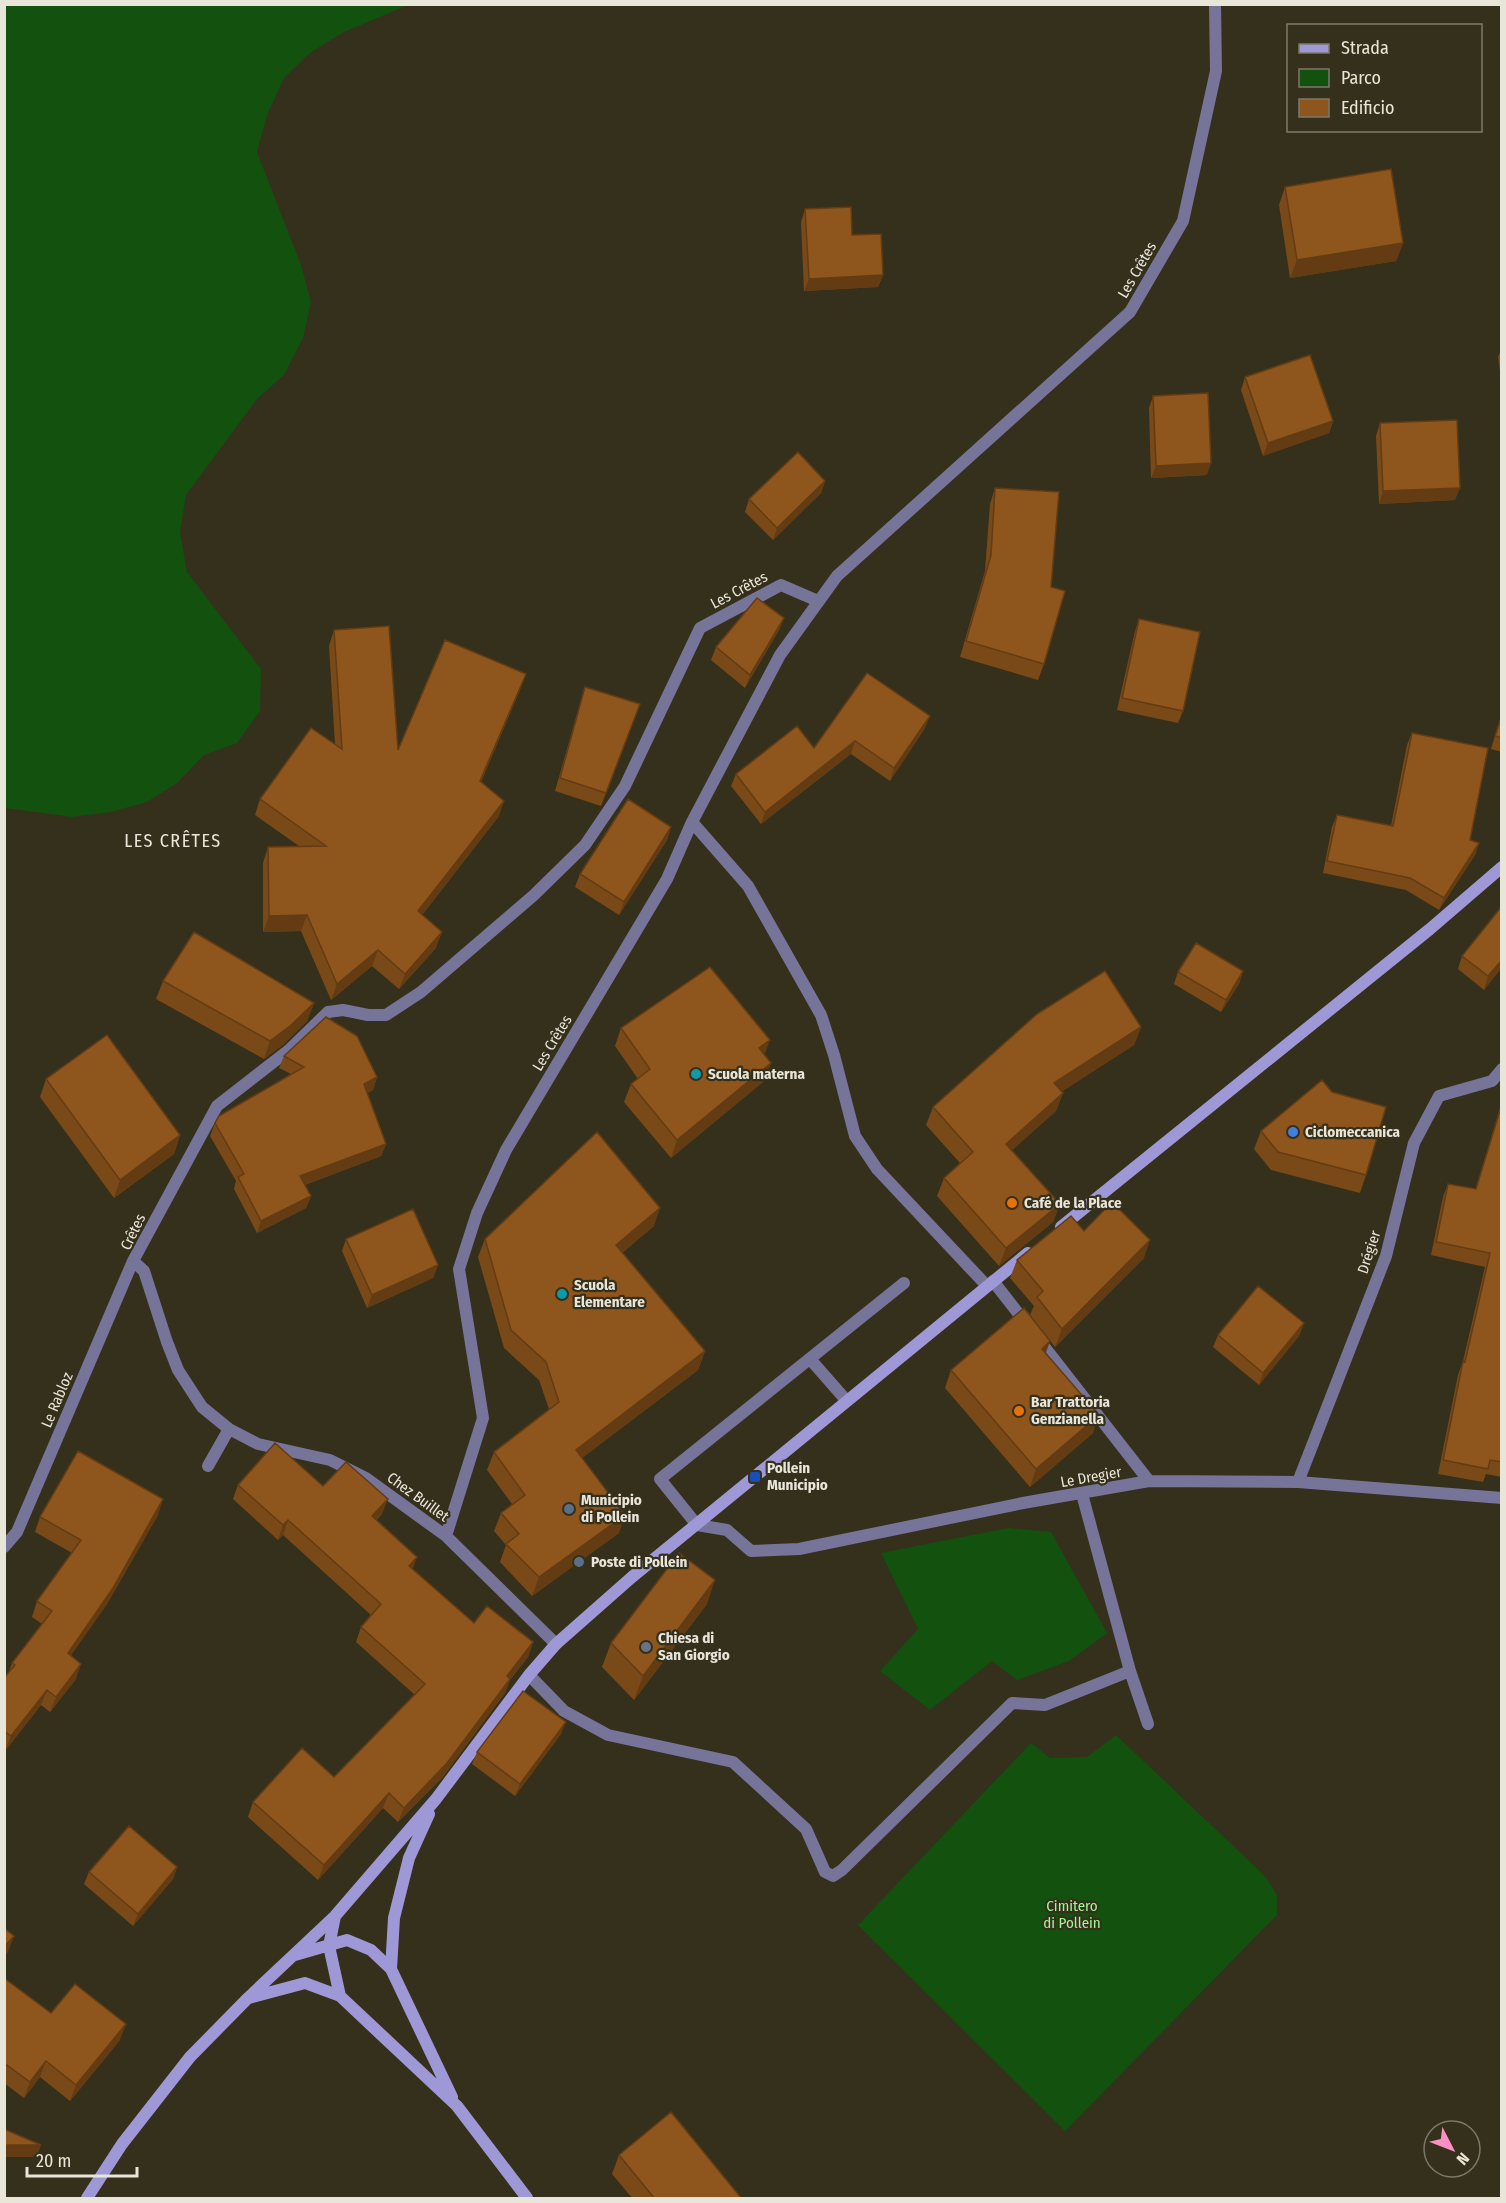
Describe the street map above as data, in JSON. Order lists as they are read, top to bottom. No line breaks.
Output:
{"streets":{"street":["Les Crêtes","Crêtes","Drégier","Le Rabloz","Le Dregier","Chez Buillet"]},"crossings":[["Les Crêtes","Crêtes"],["Les Crêtes","Chez Buillet"],["Crêtes","Le Rabloz"],["Crêtes","Chez Buillet"],["Drégier","Le Dregier"]],"districts":["LES CRÊTES"],"parks":["Cimitero di Pollein"],"places":{"other":["Scuola materna","Ciclomeccanica","Café de la Place","Scuola Elementare","Bar Trattoria Genzianella","Municipio di Pollein","Poste di Pollein","Chiesa di San Giorgio"],"transit":["Pollein Municipio"]},"legend":["Strada","Parco","Edificio"],"scale_bar":"20 m","north":"bottom right"}
